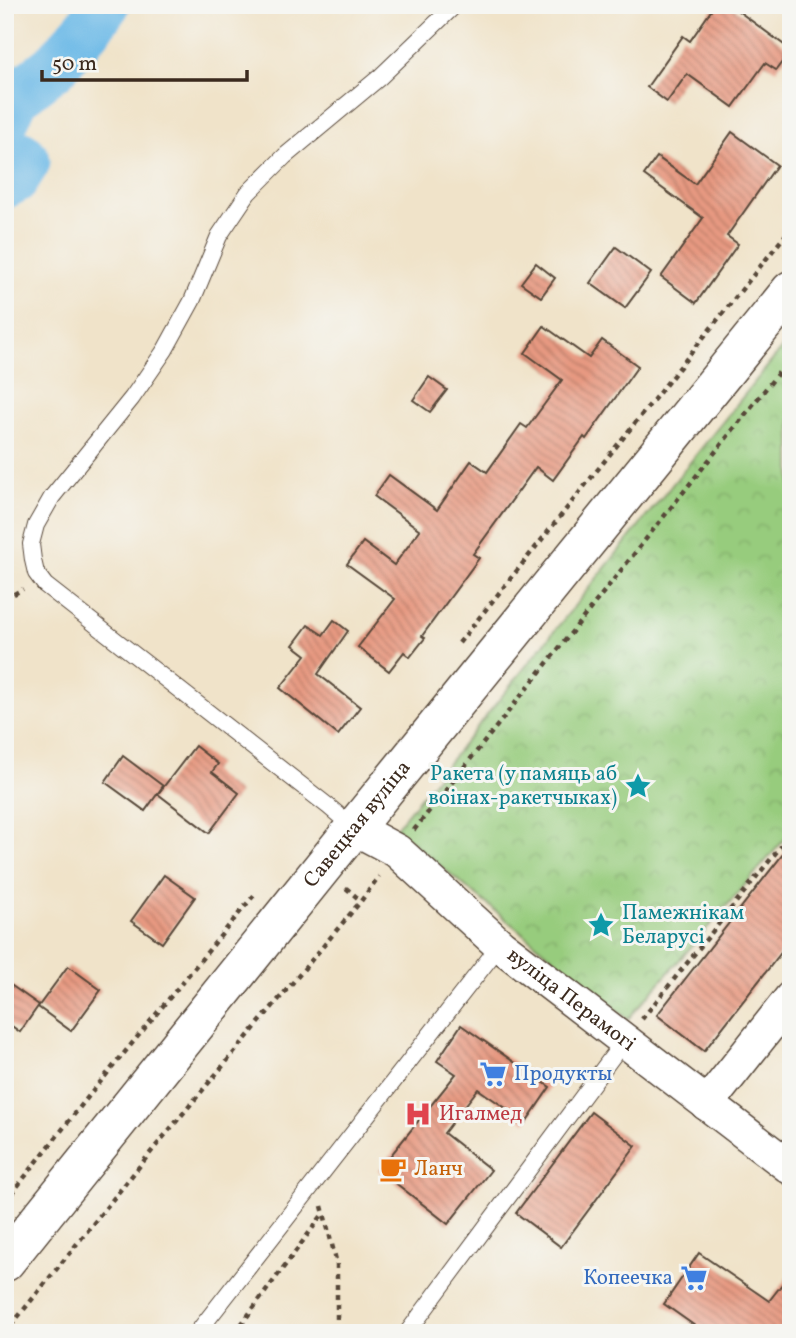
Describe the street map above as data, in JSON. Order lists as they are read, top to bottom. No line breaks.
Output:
{"streets":{"main road":["Савецкая вуліца"],"street":["вуліца Перамогі"]},"crossings":[["Савецкая вуліца","вуліца Перамогі"]],"places":{"place":["Ракета (у памяць аб воінах-ракетчыках)","Памежнікам Беларусі"],"supermarket":["Продукты","Копеечка"],"hospital":["Игалмед"],"cafe":["Ланч"]},"scale_bar":"50 m"}
